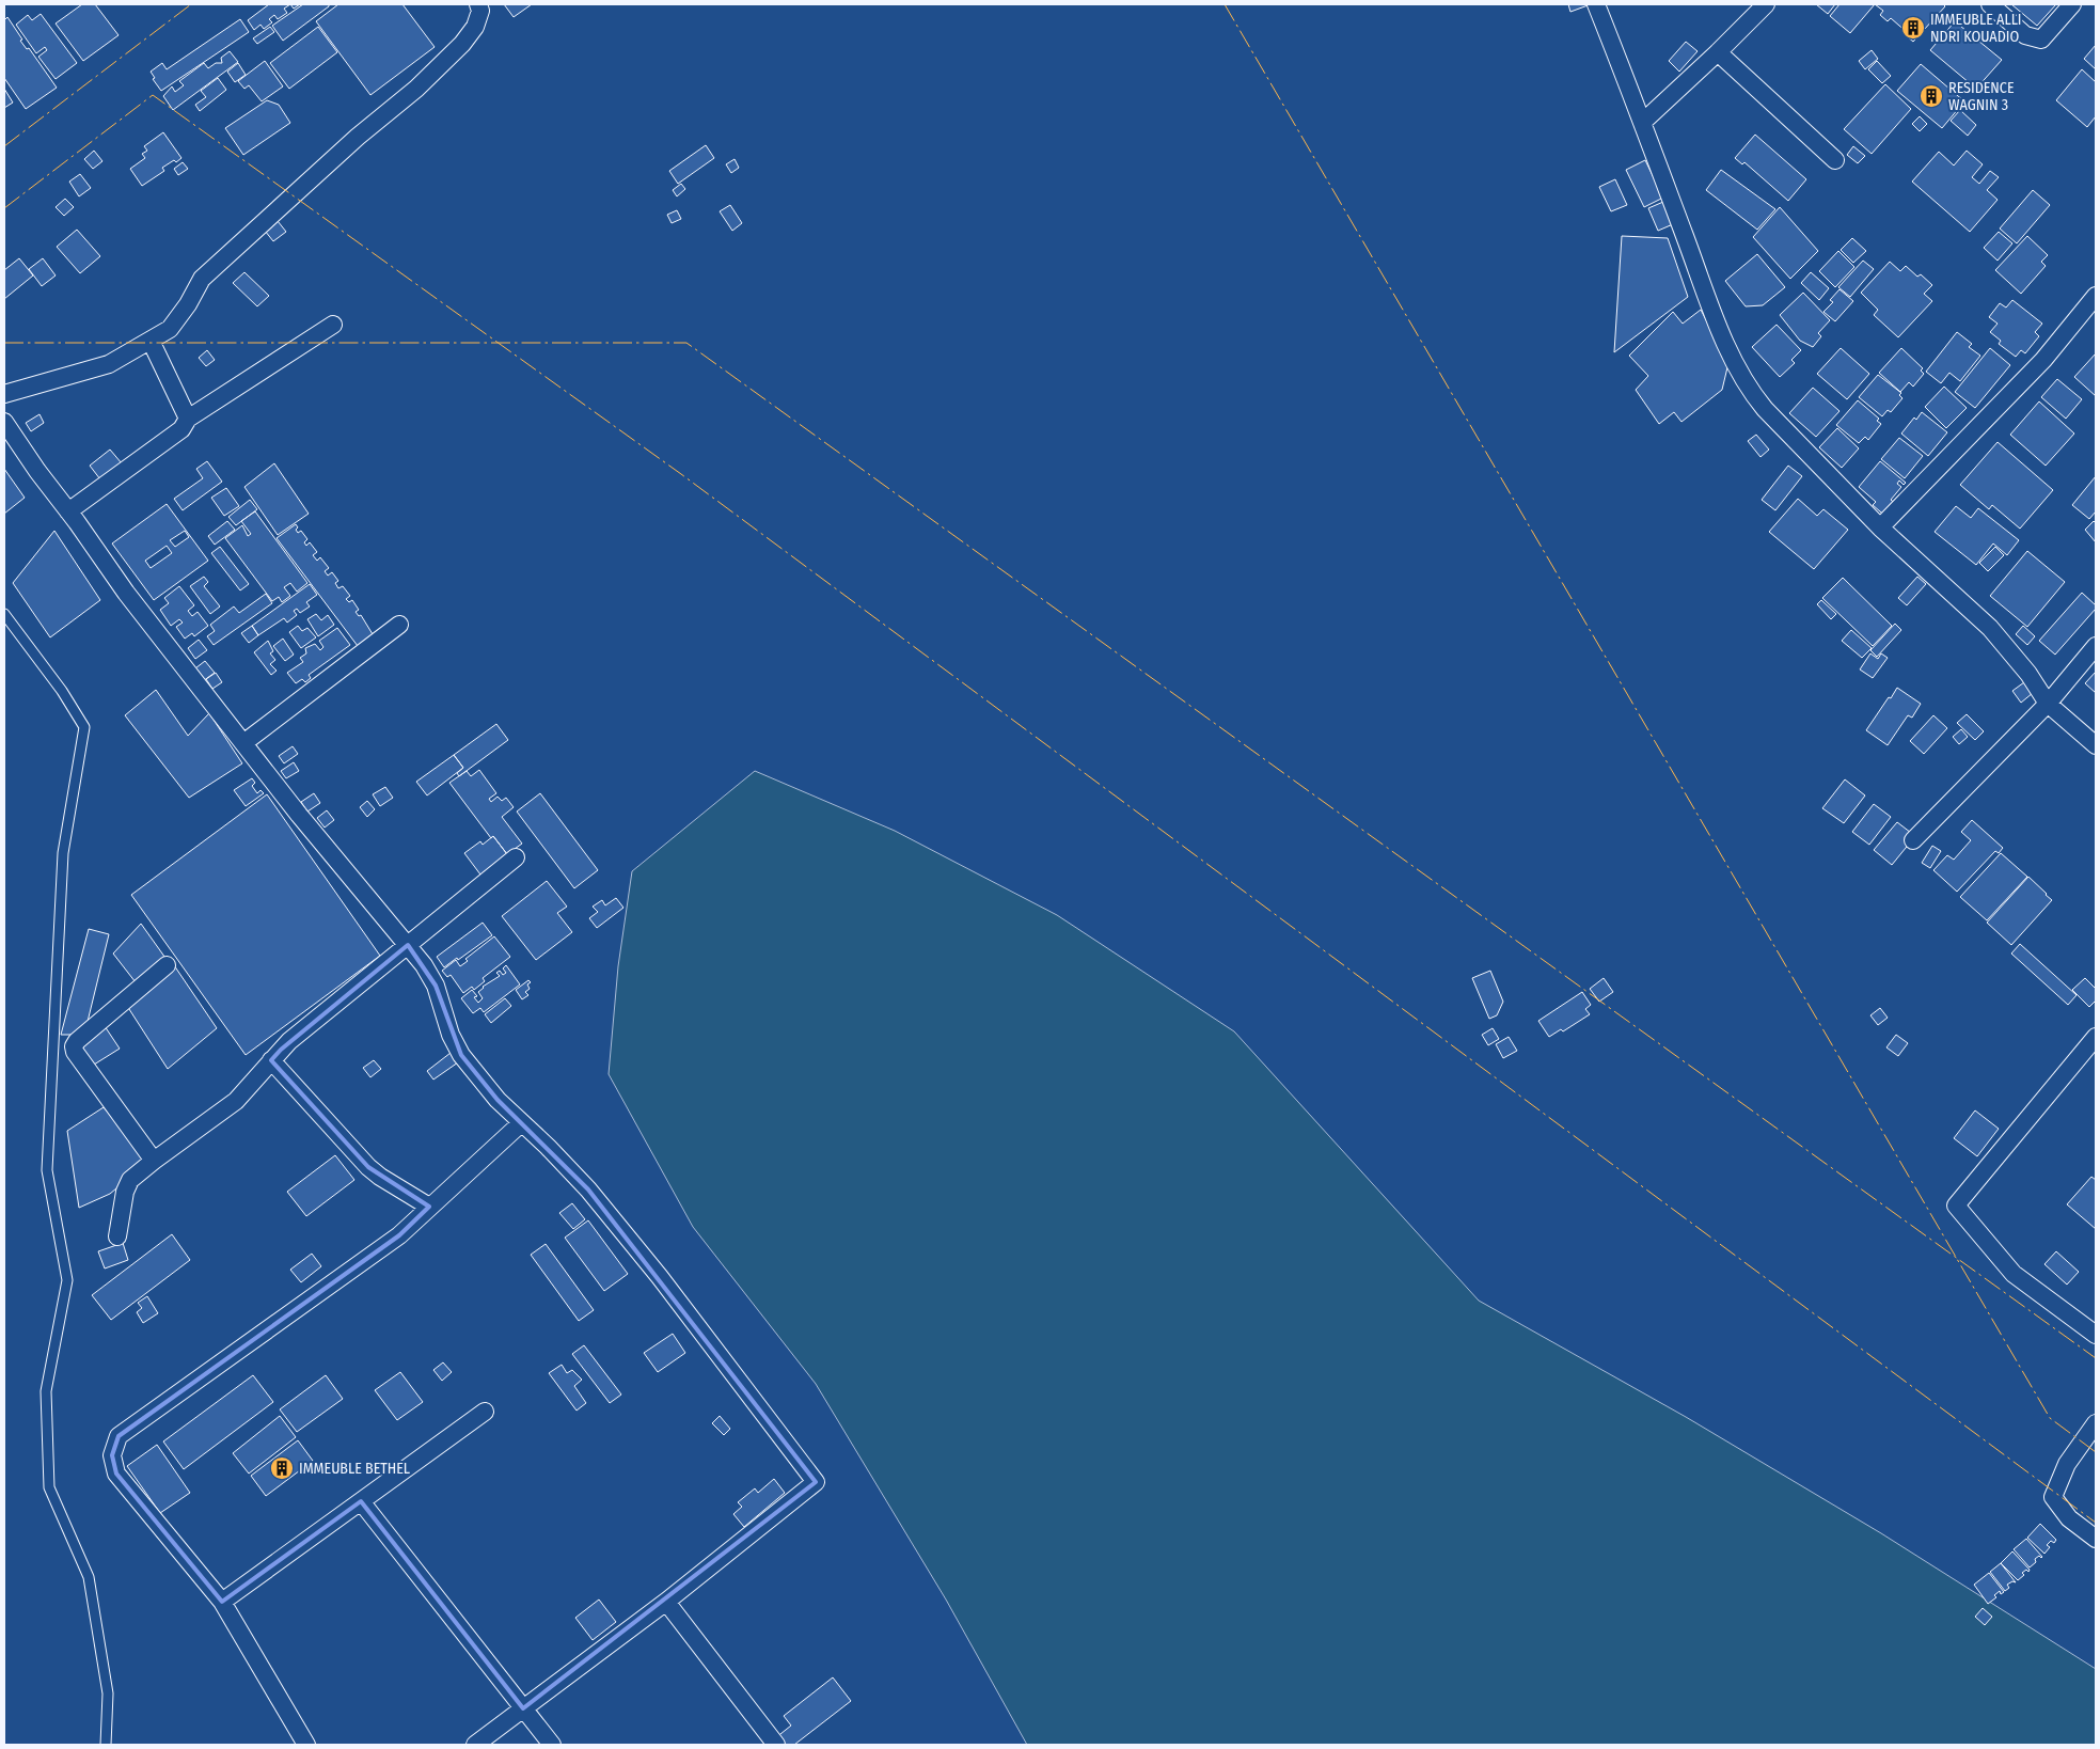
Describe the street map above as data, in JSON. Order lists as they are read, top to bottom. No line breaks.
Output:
{"places":{"building":["IMMEUBLE ALLI NDRI KOUADIO","RESIDENCE WAGNIN 3","IMMEUBLE BETHEL"]}}
